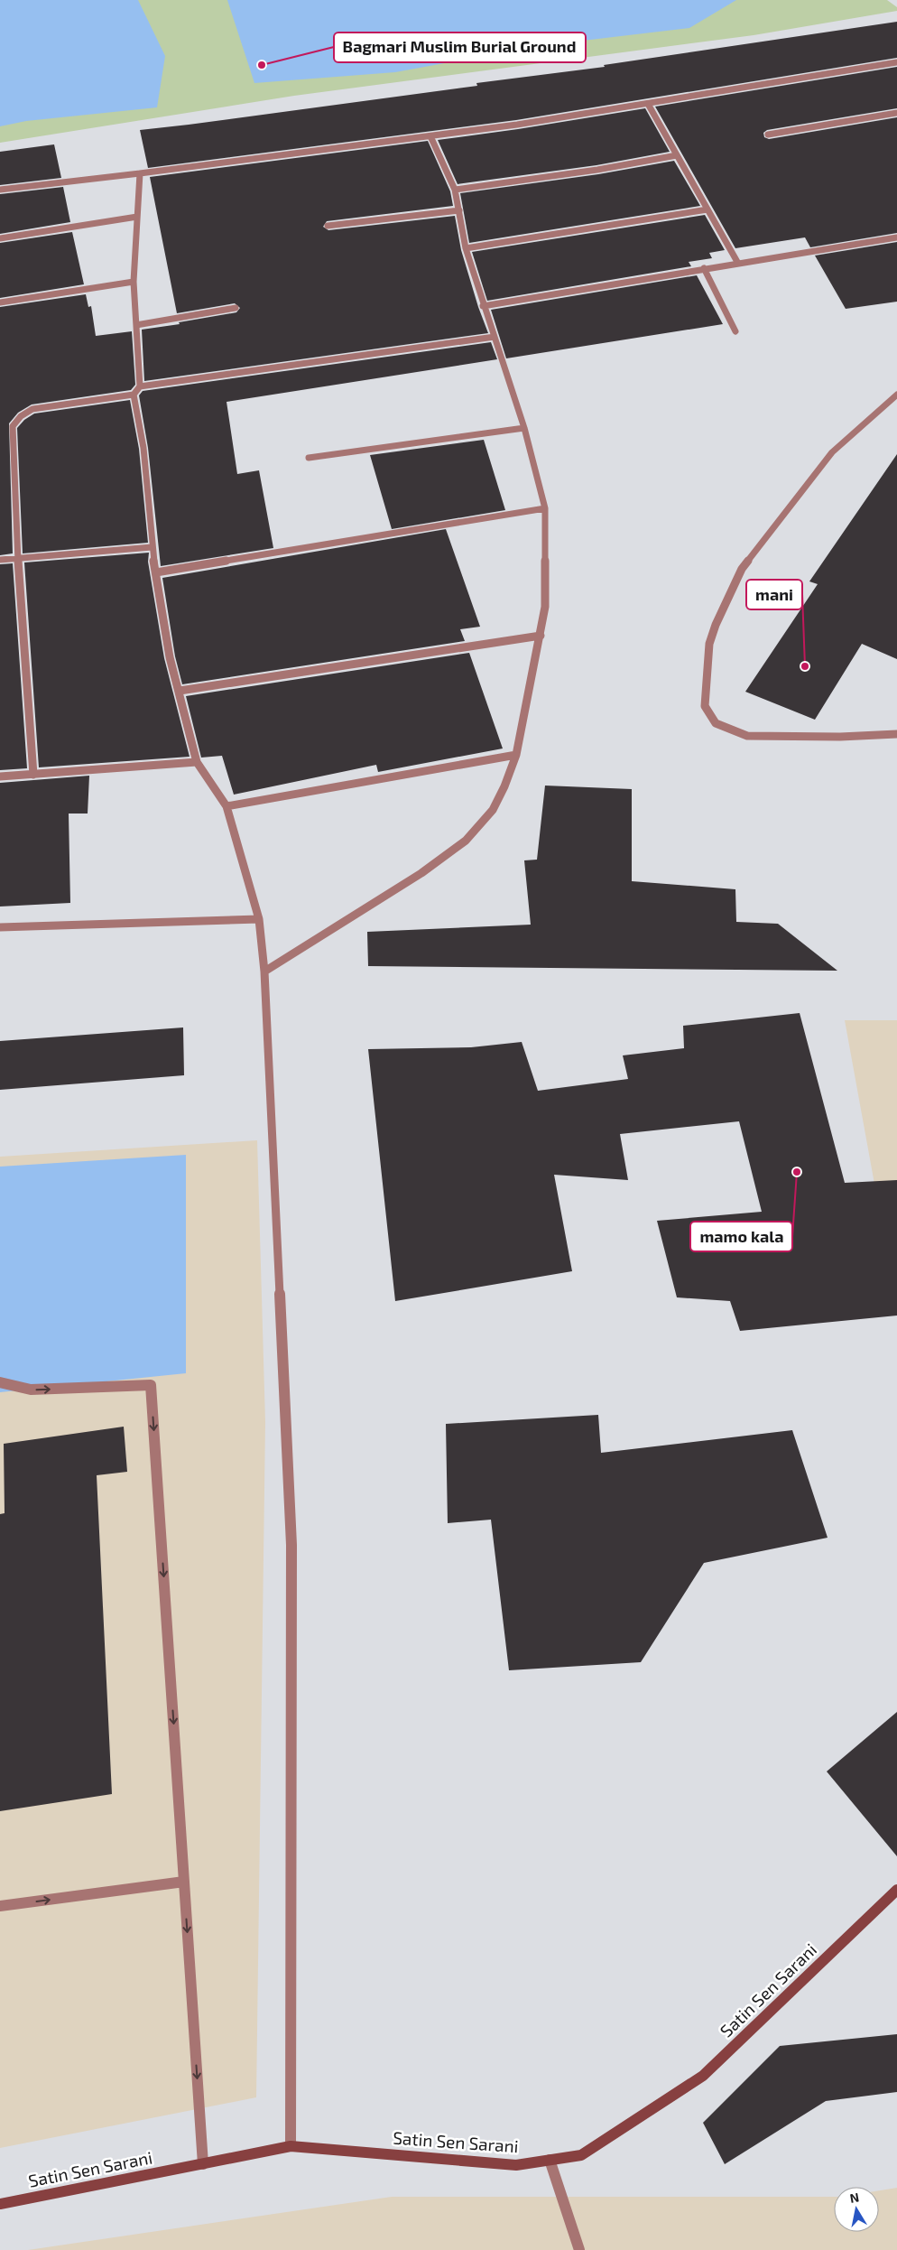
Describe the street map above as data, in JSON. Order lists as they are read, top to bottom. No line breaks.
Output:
{"streets":{"main road":["Satin Sen Sarani"]},"places":["Bagmari Muslim Burial Ground","mani","mamo kala"],"north":"top"}
